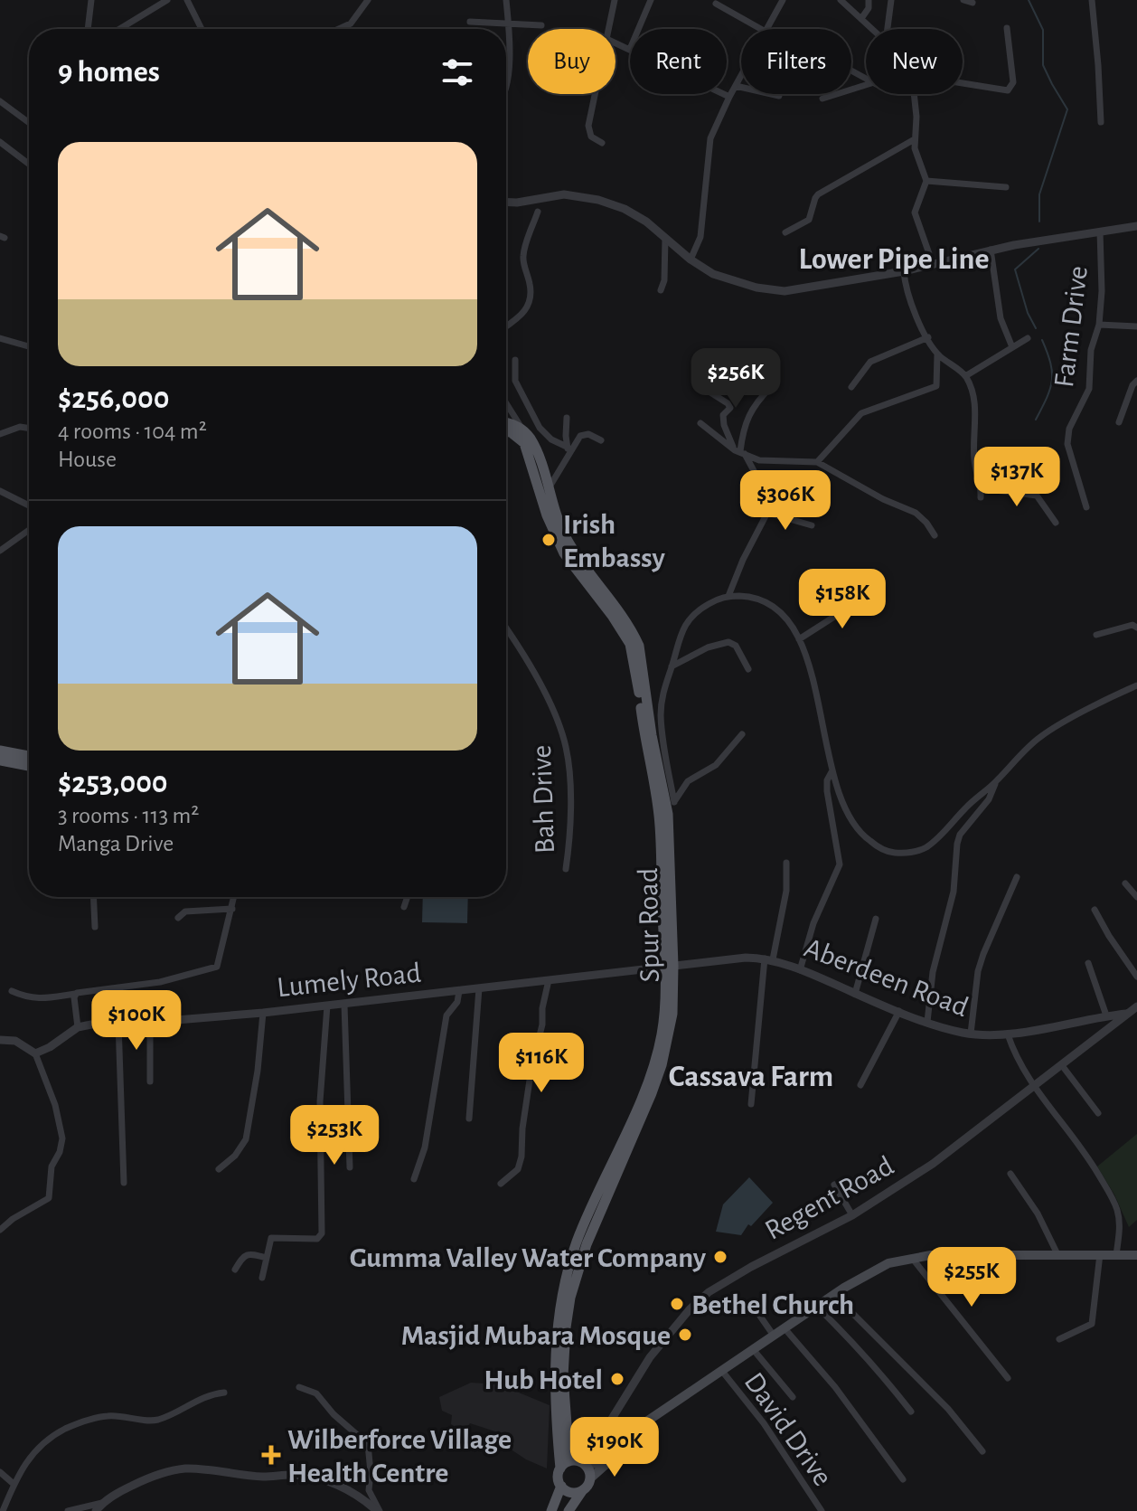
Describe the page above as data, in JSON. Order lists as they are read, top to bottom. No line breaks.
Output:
{"streets":{"main road":["Spur Road"],"street":["Farm Drive","Bah Drive","Aberdeen Road","Lumely Road","Regent Road","David Drive"]},"crossings":[["Spur Road","Aberdeen Road"],["Spur Road","Lumely Road"],["Spur Road","Regent Road"],["Aberdeen Road","Lumely Road"],["Aberdeen Road","Regent Road"]],"districts":["Lower Pipe Line","Cassava Farm"],"places":{"other":["Irish Embassy","Gumma Valley Water Company","Bethel Church","Masjid Mubara Mosque","Hub Hotel"],"health":["Wilberforce Village Health Centre"]},"page":{"chip":["Buy","Rent","Filters","New"],"heading":"9 homes","list":[{"name":"$256,000","note":"4 rooms · 104 m² · House"},{"name":"$253,000","note":"3 rooms · 113 m² · Manga Drive"}],"price":["$256K","$137K","$306K","$158K","$100K","$116K","$253K","$255K","$190K"]}}
